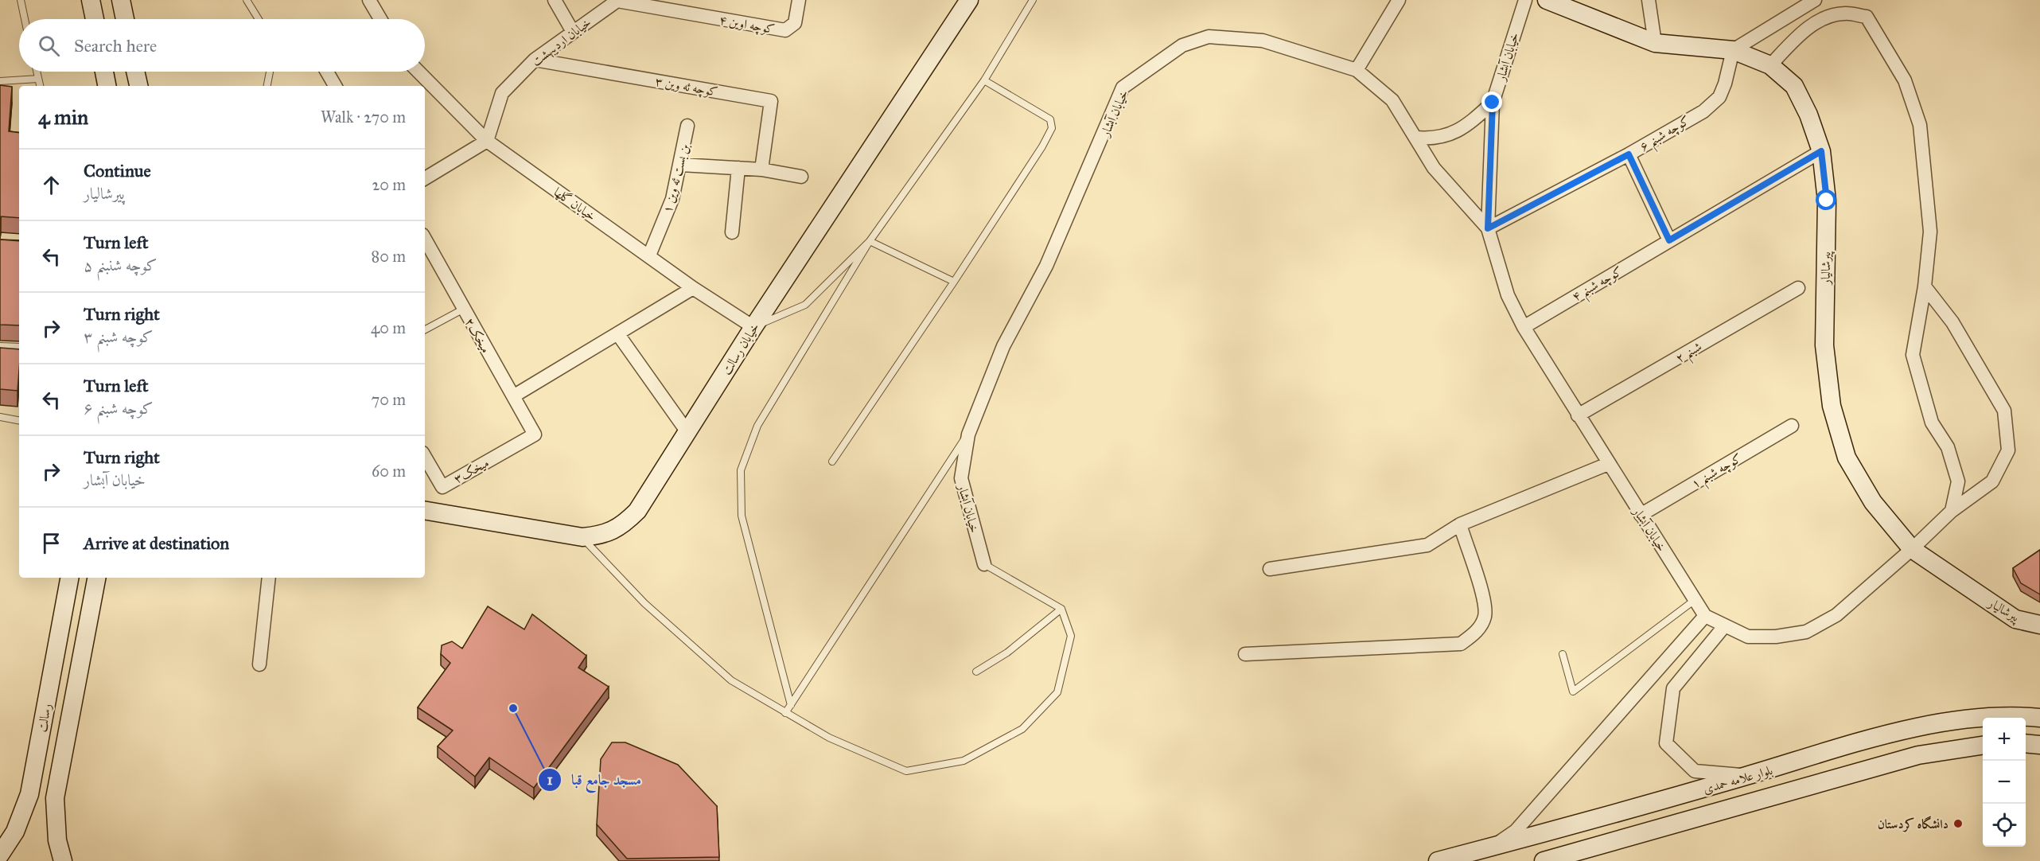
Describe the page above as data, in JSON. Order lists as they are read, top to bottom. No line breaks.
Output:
{"streets":{"street":["کوچه اوین ۴","خیابان اردیبهشت","خیابان آبشار","کوچه ئه وین ۳","کوچه شبنم ۶","بن بست ئه وین ۱","خیابان گلها","پیرشالیار","کوچه شبنم ۴","میخک۲","خیابان رسالت","شبنم ۲","میخک۳","کوچه شبنم ۱","رسالت","بلوار علامه حمدی"]},"crossings":[["کوچه اوین ۴","خیابان اردیبهشت"],["خیابان اردیبهشت","کوچه ئه وین ۳"],["خیابان اردیبهشت","خیابان گلها"],["خیابان آبشار","کوچه شبنم ۶"],["خیابان آبشار","کوچه شبنم ۴"],["خیابان آبشار","شبنم ۲"],["خیابان آبشار","کوچه شبنم ۱"],["کوچه شبنم ۶","پیرشالیار"],["بن بست ئه وین ۱","خیابان گلها"],["خیابان گلها","خیابان رسالت"],["پیرشالیار","کوچه شبنم ۴"],["میخک۲","میخک۳"]],"places":["مسجد جامع قبا","دانشگاه کردستان"],"page":{"search":"Search here","heading":["4 min","Walk · 270 m"],"list":[["Continue","پیرشالیار","20 m"],["Turn left","کوچه شنبنم ۵","80 m"],["Turn right","کوچه شبنم ۳","40 m"],["Turn left","کوچه شبنم ۶","70 m"],["Turn right","خیابان آبشار","60 m"],"Arrive at destination"],"map_buttons":["+","−"]}}
